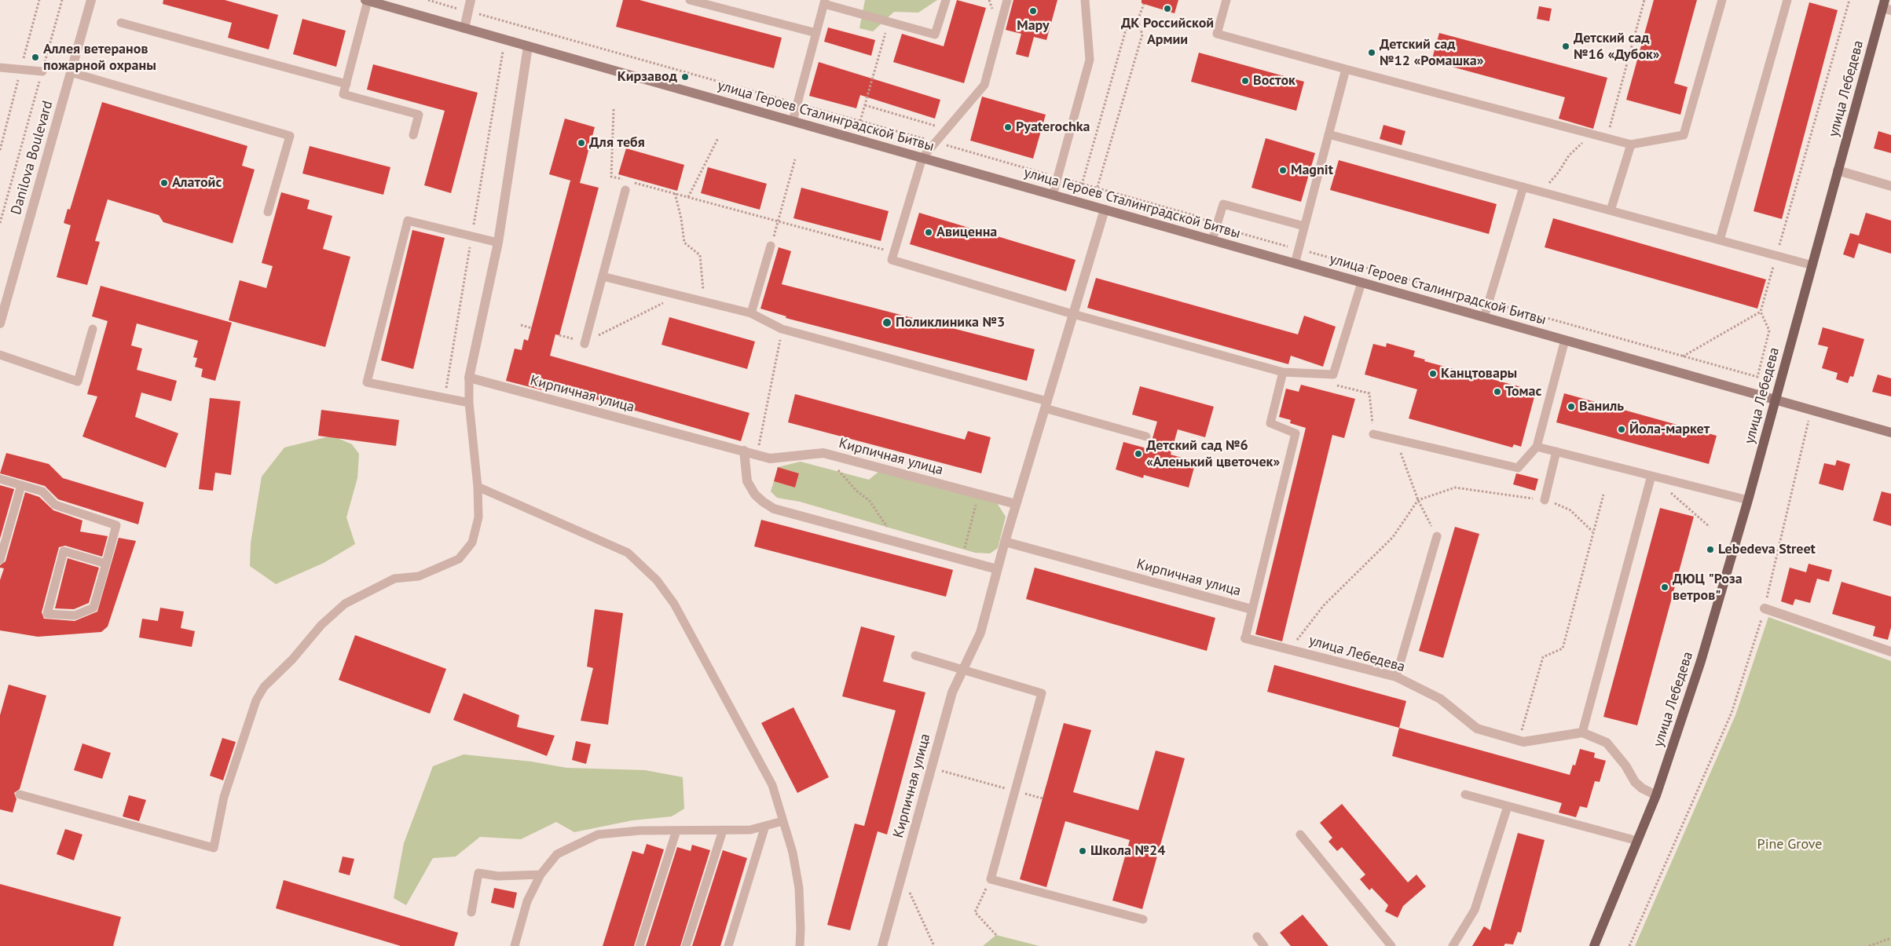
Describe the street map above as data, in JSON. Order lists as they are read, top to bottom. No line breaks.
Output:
{"streets":{"main road":["улица Лебедева"],"street":["улица Героев Сталинградской Битвы","Danilova Boulevard","Кирпичная улица"]},"crossings":[["улица Лебедева","улица Героев Сталинградской Битвы"]],"parks":["Pine Grove"],"places":["ДК Российской Армии","Мару","Детский сад №16 «Дубок»","Детский сад №12 «Ромашка»","Аллея ветеранов пожарной охраны","Кирзавод","Восток","Pyaterochka","Для тебя","Magnit","Алатойс","Авиценна","Поликлиника №3","Канцтовары","Томас","Ваниль","Йола-маркет","Детский сад №6 «Аленький цветочек»","Lebedeva Street","ДЮЦ \"Роза ветров\"","Школа №24"]}
